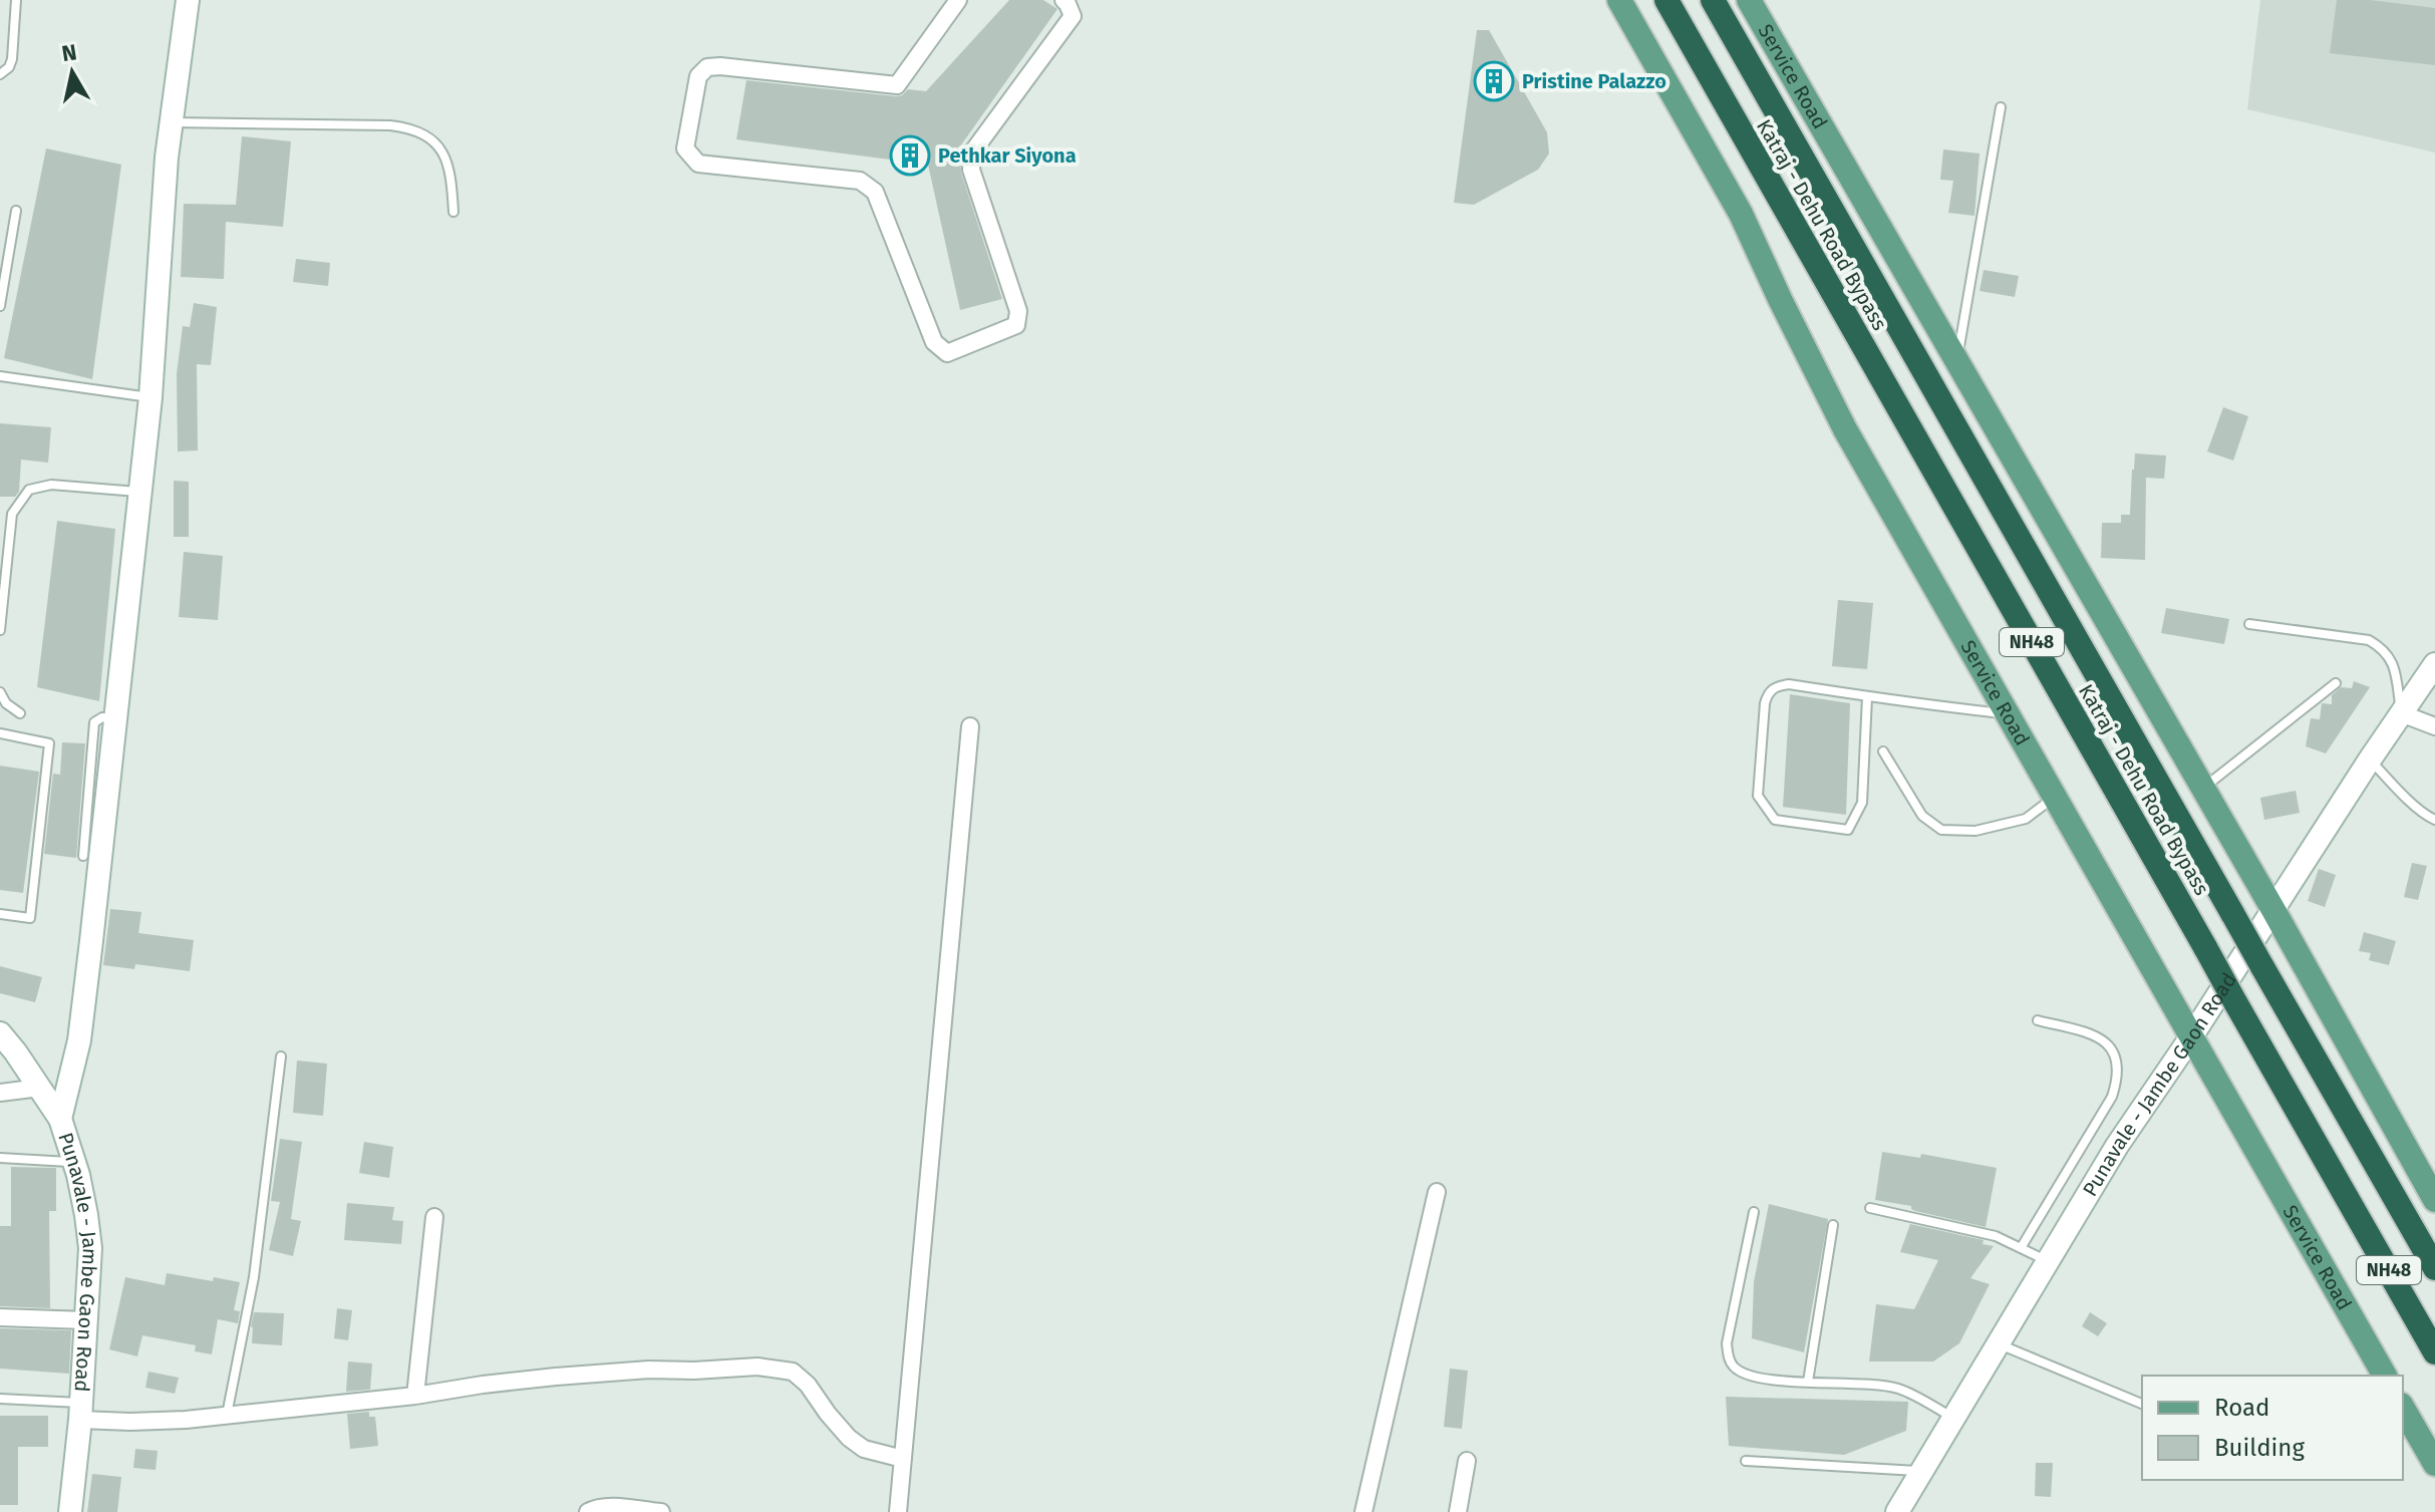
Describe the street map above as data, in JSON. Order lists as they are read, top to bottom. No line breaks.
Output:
{"streets":{"highway":["Katraj - Dehu Road Bypass","NH48"],"main road":["Service Road"],"street":["Punavale - Jambe Gaon Road"]},"crossings":[["Service Road","Punavale - Jambe Gaon Road"]],"places":{"building":["Pristine Palazzo","Pethkar Siyona"]},"legend":["Road","Building"],"north":"top"}
